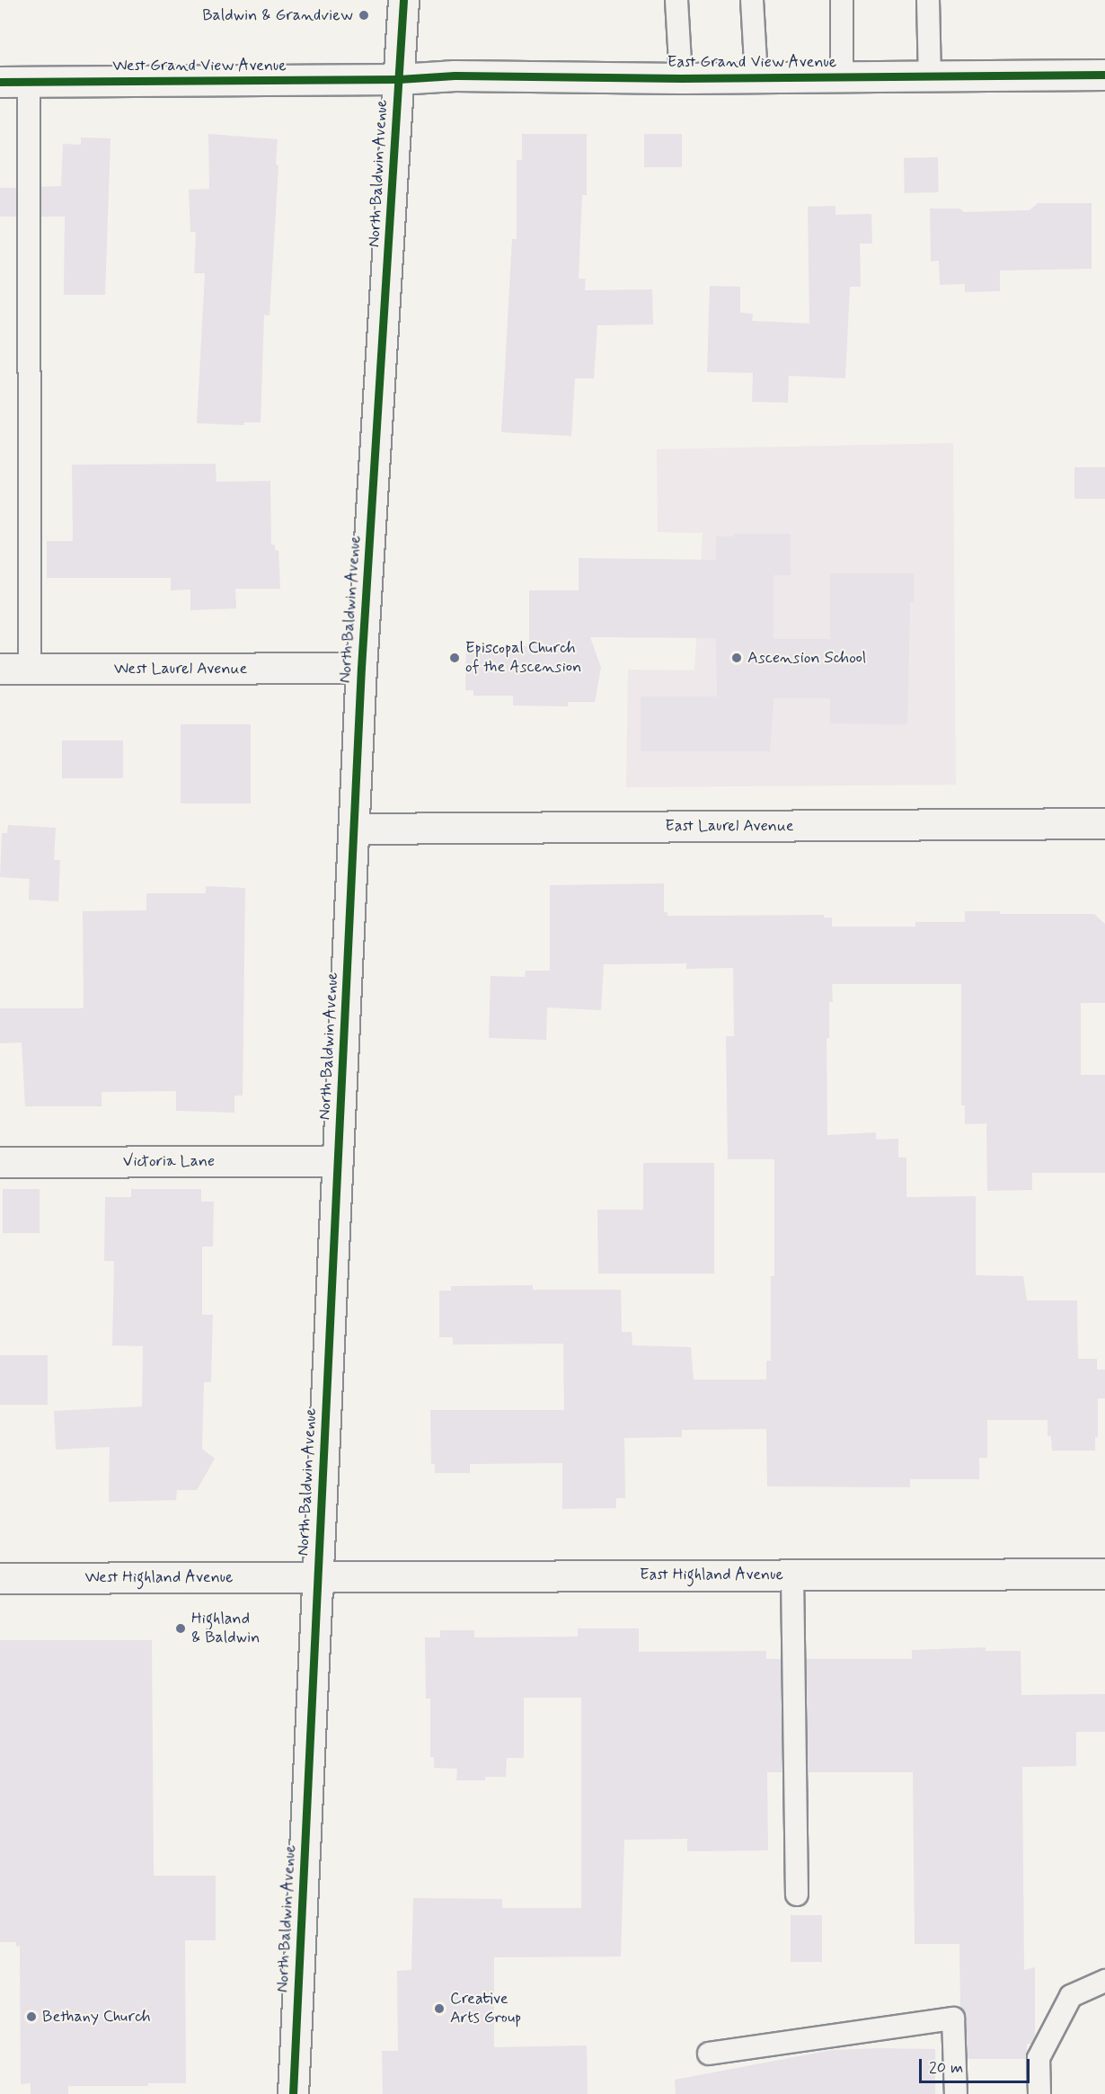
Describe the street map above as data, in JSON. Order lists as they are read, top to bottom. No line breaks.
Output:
{"streets":{"street":["East Grand View Avenue","West Grand View Avenue","North Baldwin Avenue","West Laurel Avenue","East Laurel Avenue","Victoria Lane","East Highland Avenue","West Highland Avenue"]},"crossings":[["East Grand View Avenue","West Grand View Avenue"],["East Grand View Avenue","North Baldwin Avenue"],["West Grand View Avenue","North Baldwin Avenue"],["North Baldwin Avenue","West Laurel Avenue"],["North Baldwin Avenue","East Laurel Avenue"],["North Baldwin Avenue","Victoria Lane"],["North Baldwin Avenue","East Highland Avenue"],["North Baldwin Avenue","West Highland Avenue"],["East Highland Avenue","West Highland Avenue"]],"places":["Baldwin & Grandview","Episcopal Church of the Ascension","Ascension School","Highland & Baldwin","Creative Arts Group","Bethany Church"],"scale_bar":"20 m"}
